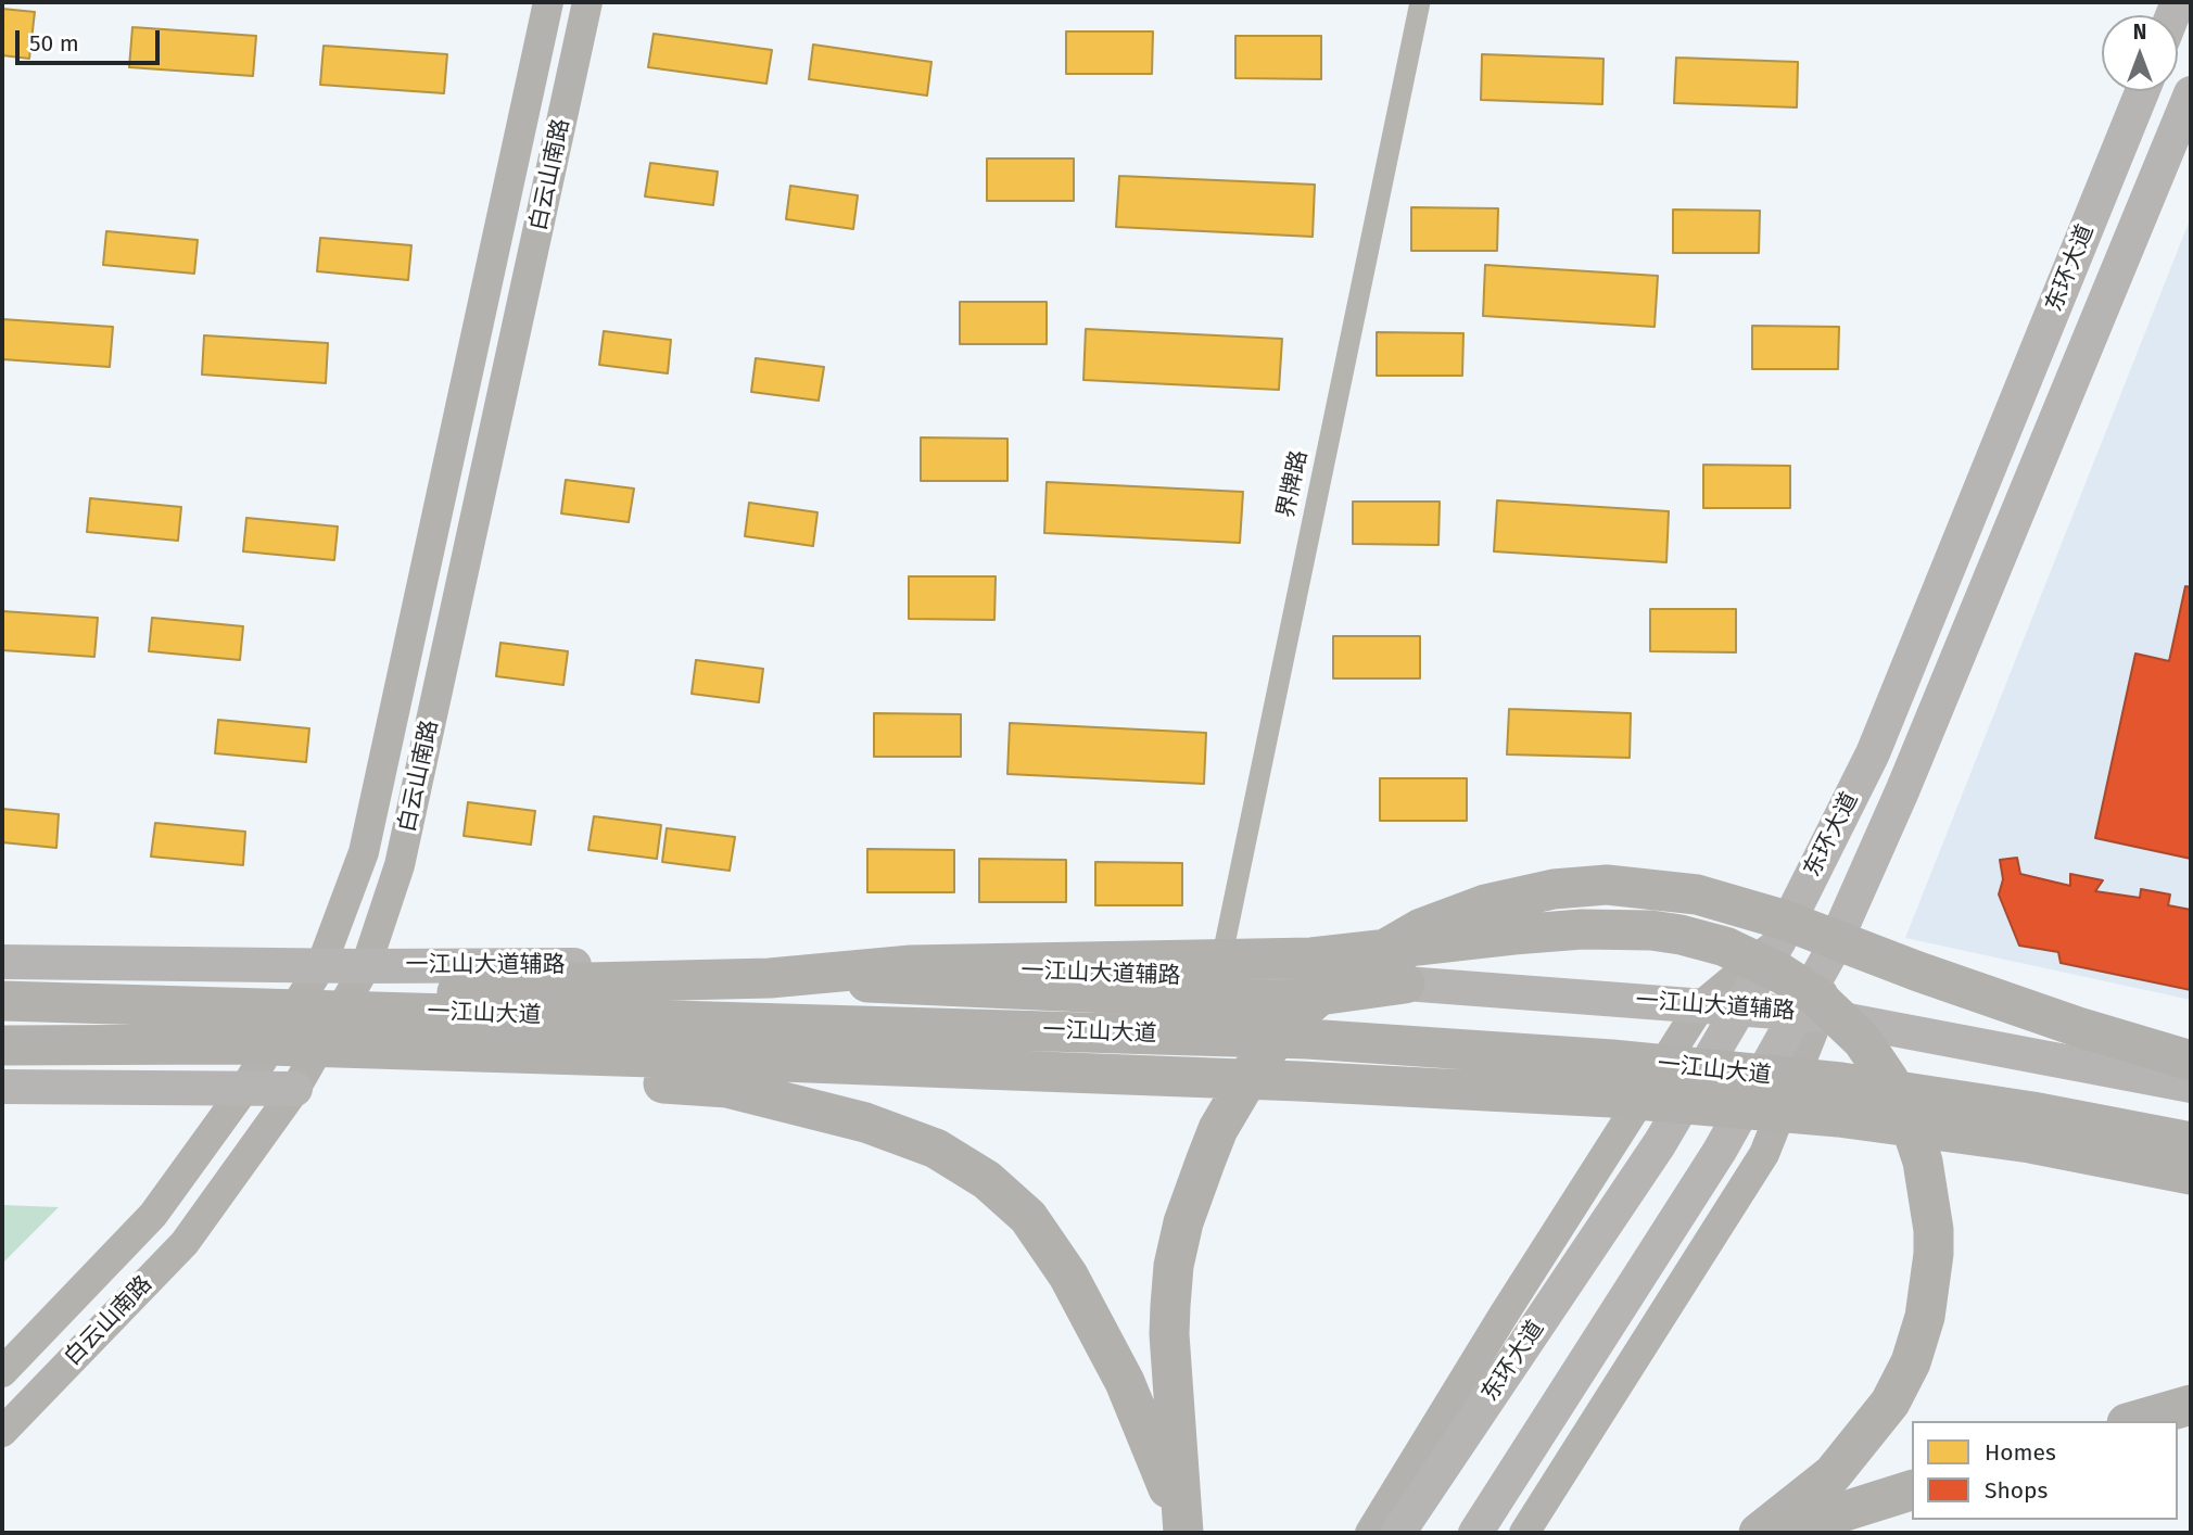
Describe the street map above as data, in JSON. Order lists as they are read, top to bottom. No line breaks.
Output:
{"streets":{"highway":["一江山大道"],"main road":["白云山南路","东环大道","一江山大道辅路"],"street":["界牌路"]},"crossings":[["白云山南路","一江山大道辅路"],["东环大道","一江山大道辅路"],["界牌路","一江山大道辅路"]],"legend":["Homes","Shops"],"scale_bar":"50 m","north":"top"}
